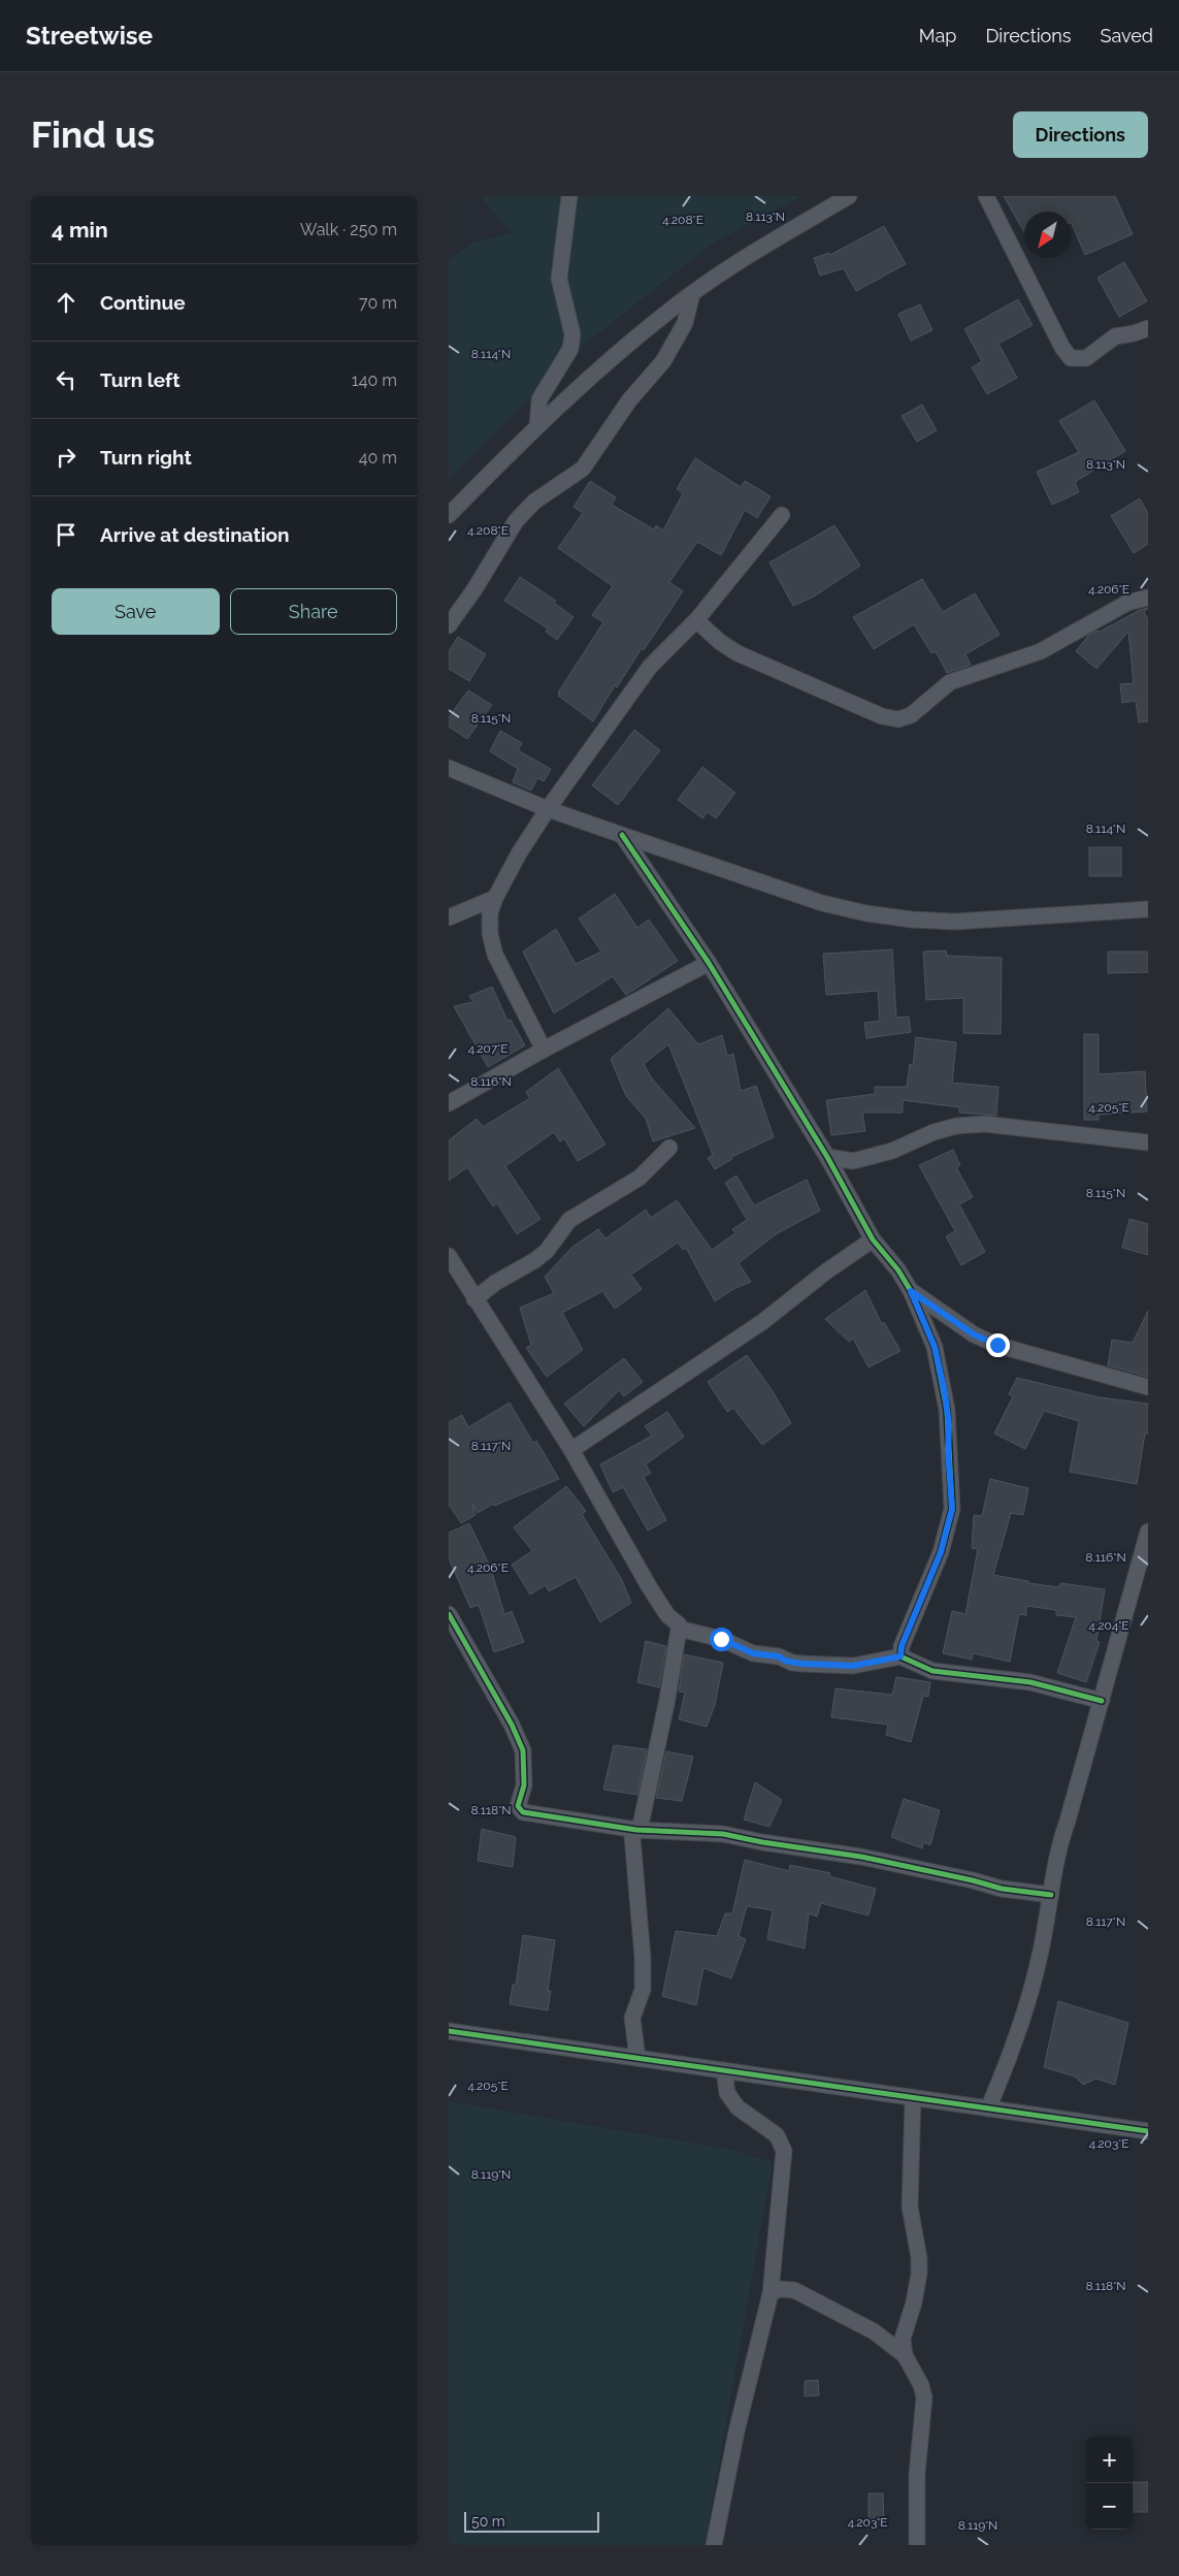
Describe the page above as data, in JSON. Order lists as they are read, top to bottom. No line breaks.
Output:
{"scale_bar":"50 m","north":"bottom left","page":{"header":"Streetwise","nav":["Map","Directions","Saved"],"buttons":["Directions",["Save","Share"]],"title":"Find us","heading":["4 min","Walk · 250 m"],"list":[["Continue","70 m"],["Turn left","140 m"],["Turn right","40 m"],"Arrive at destination"],"map_buttons":["+","−"],"scale":"50 m"},"coordinates":["8.113°N","4.208°E","8.114°N","4.206°E","8.115°N","4.207°E","8.116°N","4.205°E","8.117°N","4.204°E","8.118°N","4.203°E","8.119°N"]}
